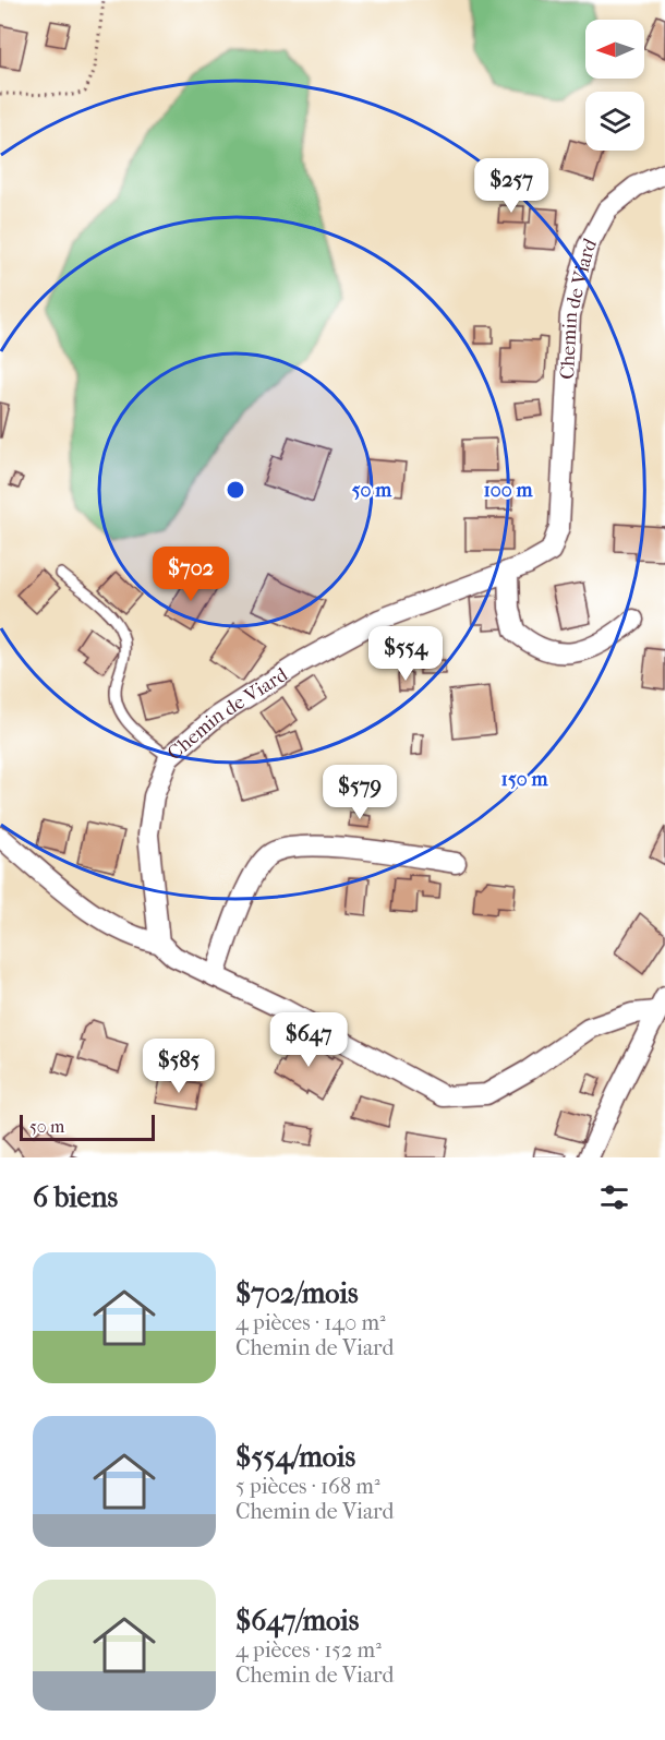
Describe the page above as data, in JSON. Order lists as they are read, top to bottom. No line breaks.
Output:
{"streets":{"street":["Chemin de Viard"]},"scale_bar":"50 m","north":"left","page":{"price":["$257","$702","$554","$579","$647","$585"],"scale":"50 m","heading":"6 biens","list":[{"name":"$702/mois","note":"4 pièces · 140 m² · Chemin de Viard"},{"name":"$554/mois","note":"5 pièces · 168 m² · Chemin de Viard"},{"name":"$647/mois","note":"4 pièces · 152 m² · Chemin de Viard"}]},"rings":["50 m","100 m","150 m"]}
